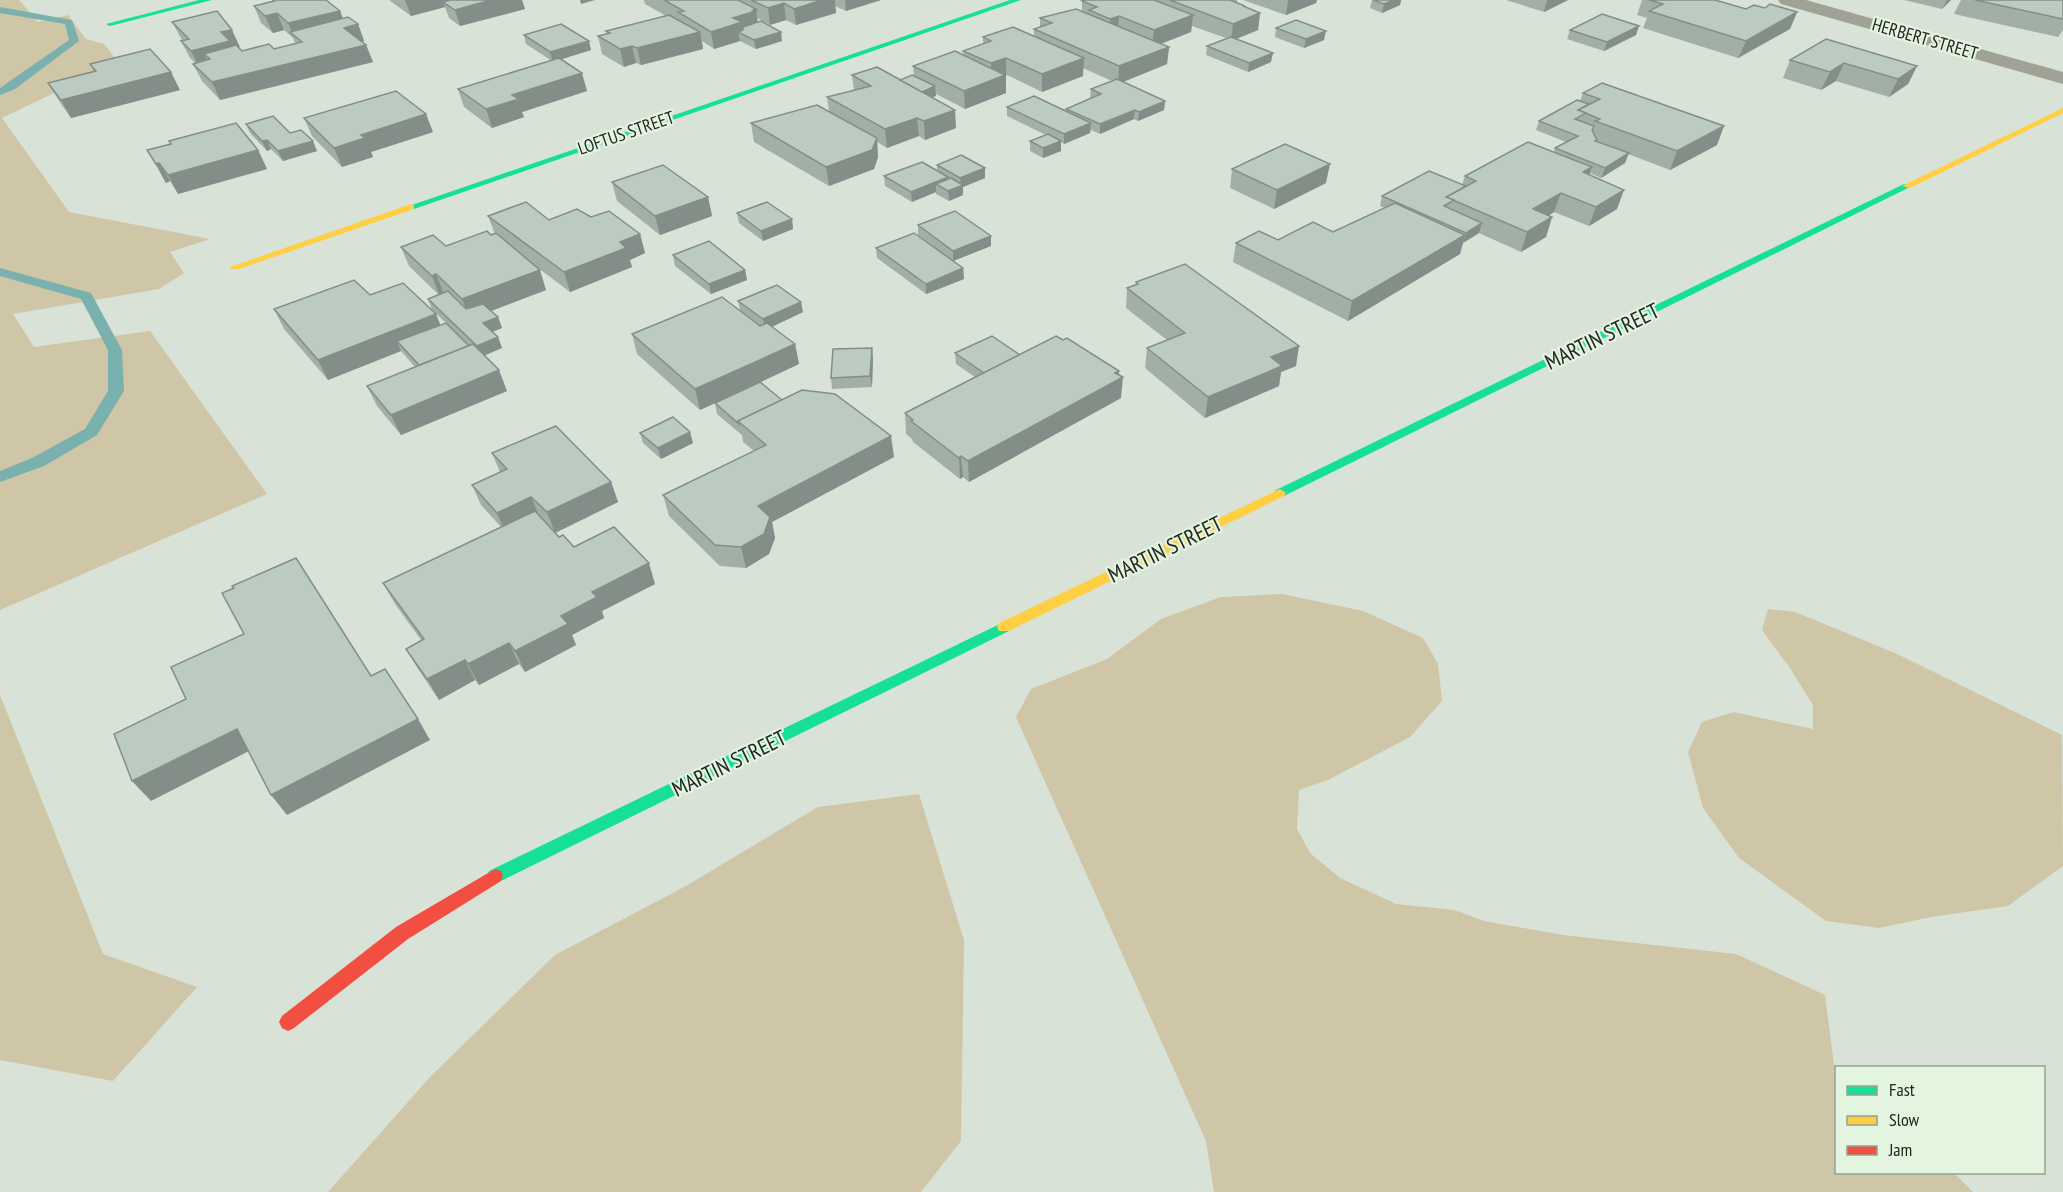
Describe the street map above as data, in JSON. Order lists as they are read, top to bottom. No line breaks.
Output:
{"streets":{"street":["HERBERT STREET","LOFTUS STREET","MARTIN STREET"]},"legend":["Fast","Slow","Jam"]}
